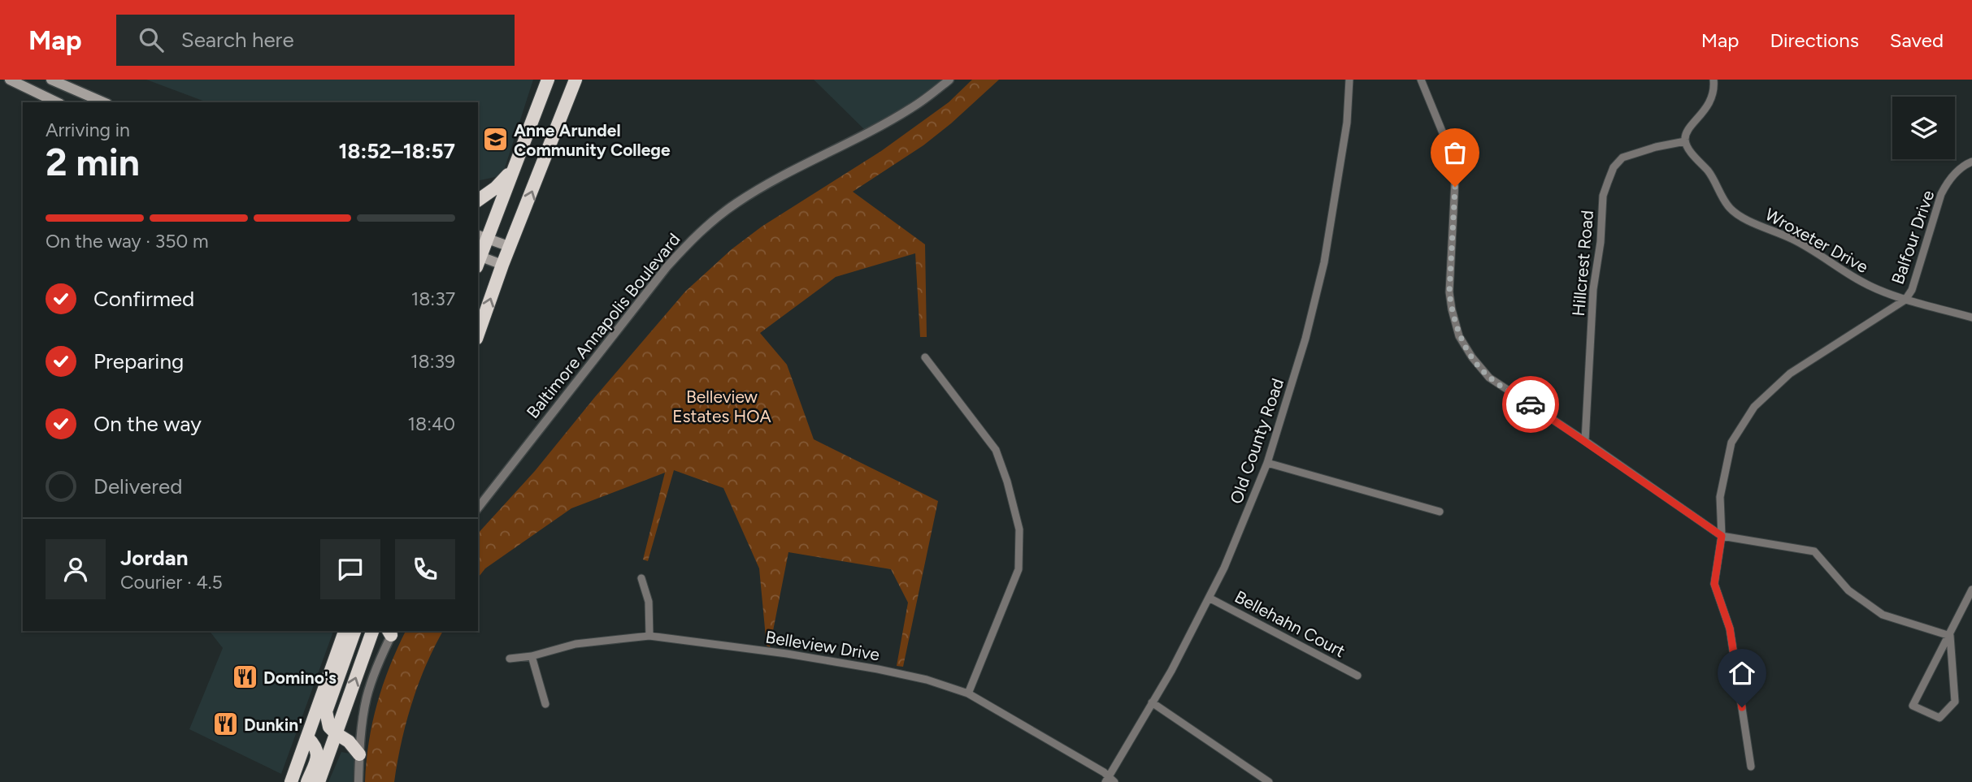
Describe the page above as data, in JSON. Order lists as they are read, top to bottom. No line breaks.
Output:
{"streets":{"street":["Balfour Drive","Wroxeter Drive","Hillcrest Road","Baltimore Annapolis Boulevard","Old County Road","Bellehahn Court","Belleview Drive"]},"crossings":[["Balfour Drive","Wroxeter Drive"],["Wroxeter Drive","Hillcrest Road"],["Old County Road","Bellehahn Court"],["Old County Road","Belleview Drive"]],"parks":["Belleview Estates HOA"],"places":{"school or university":["Anne Arundel Community College"],"restaurant":["Domino's","Dunkin'"]},"page":{"header":"Map","search":"Search here","nav":["Map","Directions","Saved"],"heading":["2 min","Arriving in","18:52–18:57"],"panel":["Jordan","Courier · 4.5"],"bar":"On the way · 350 m","list":[["Confirmed","18:37"],["Preparing","18:39"],["On the way","18:40"],"Delivered"]}}
